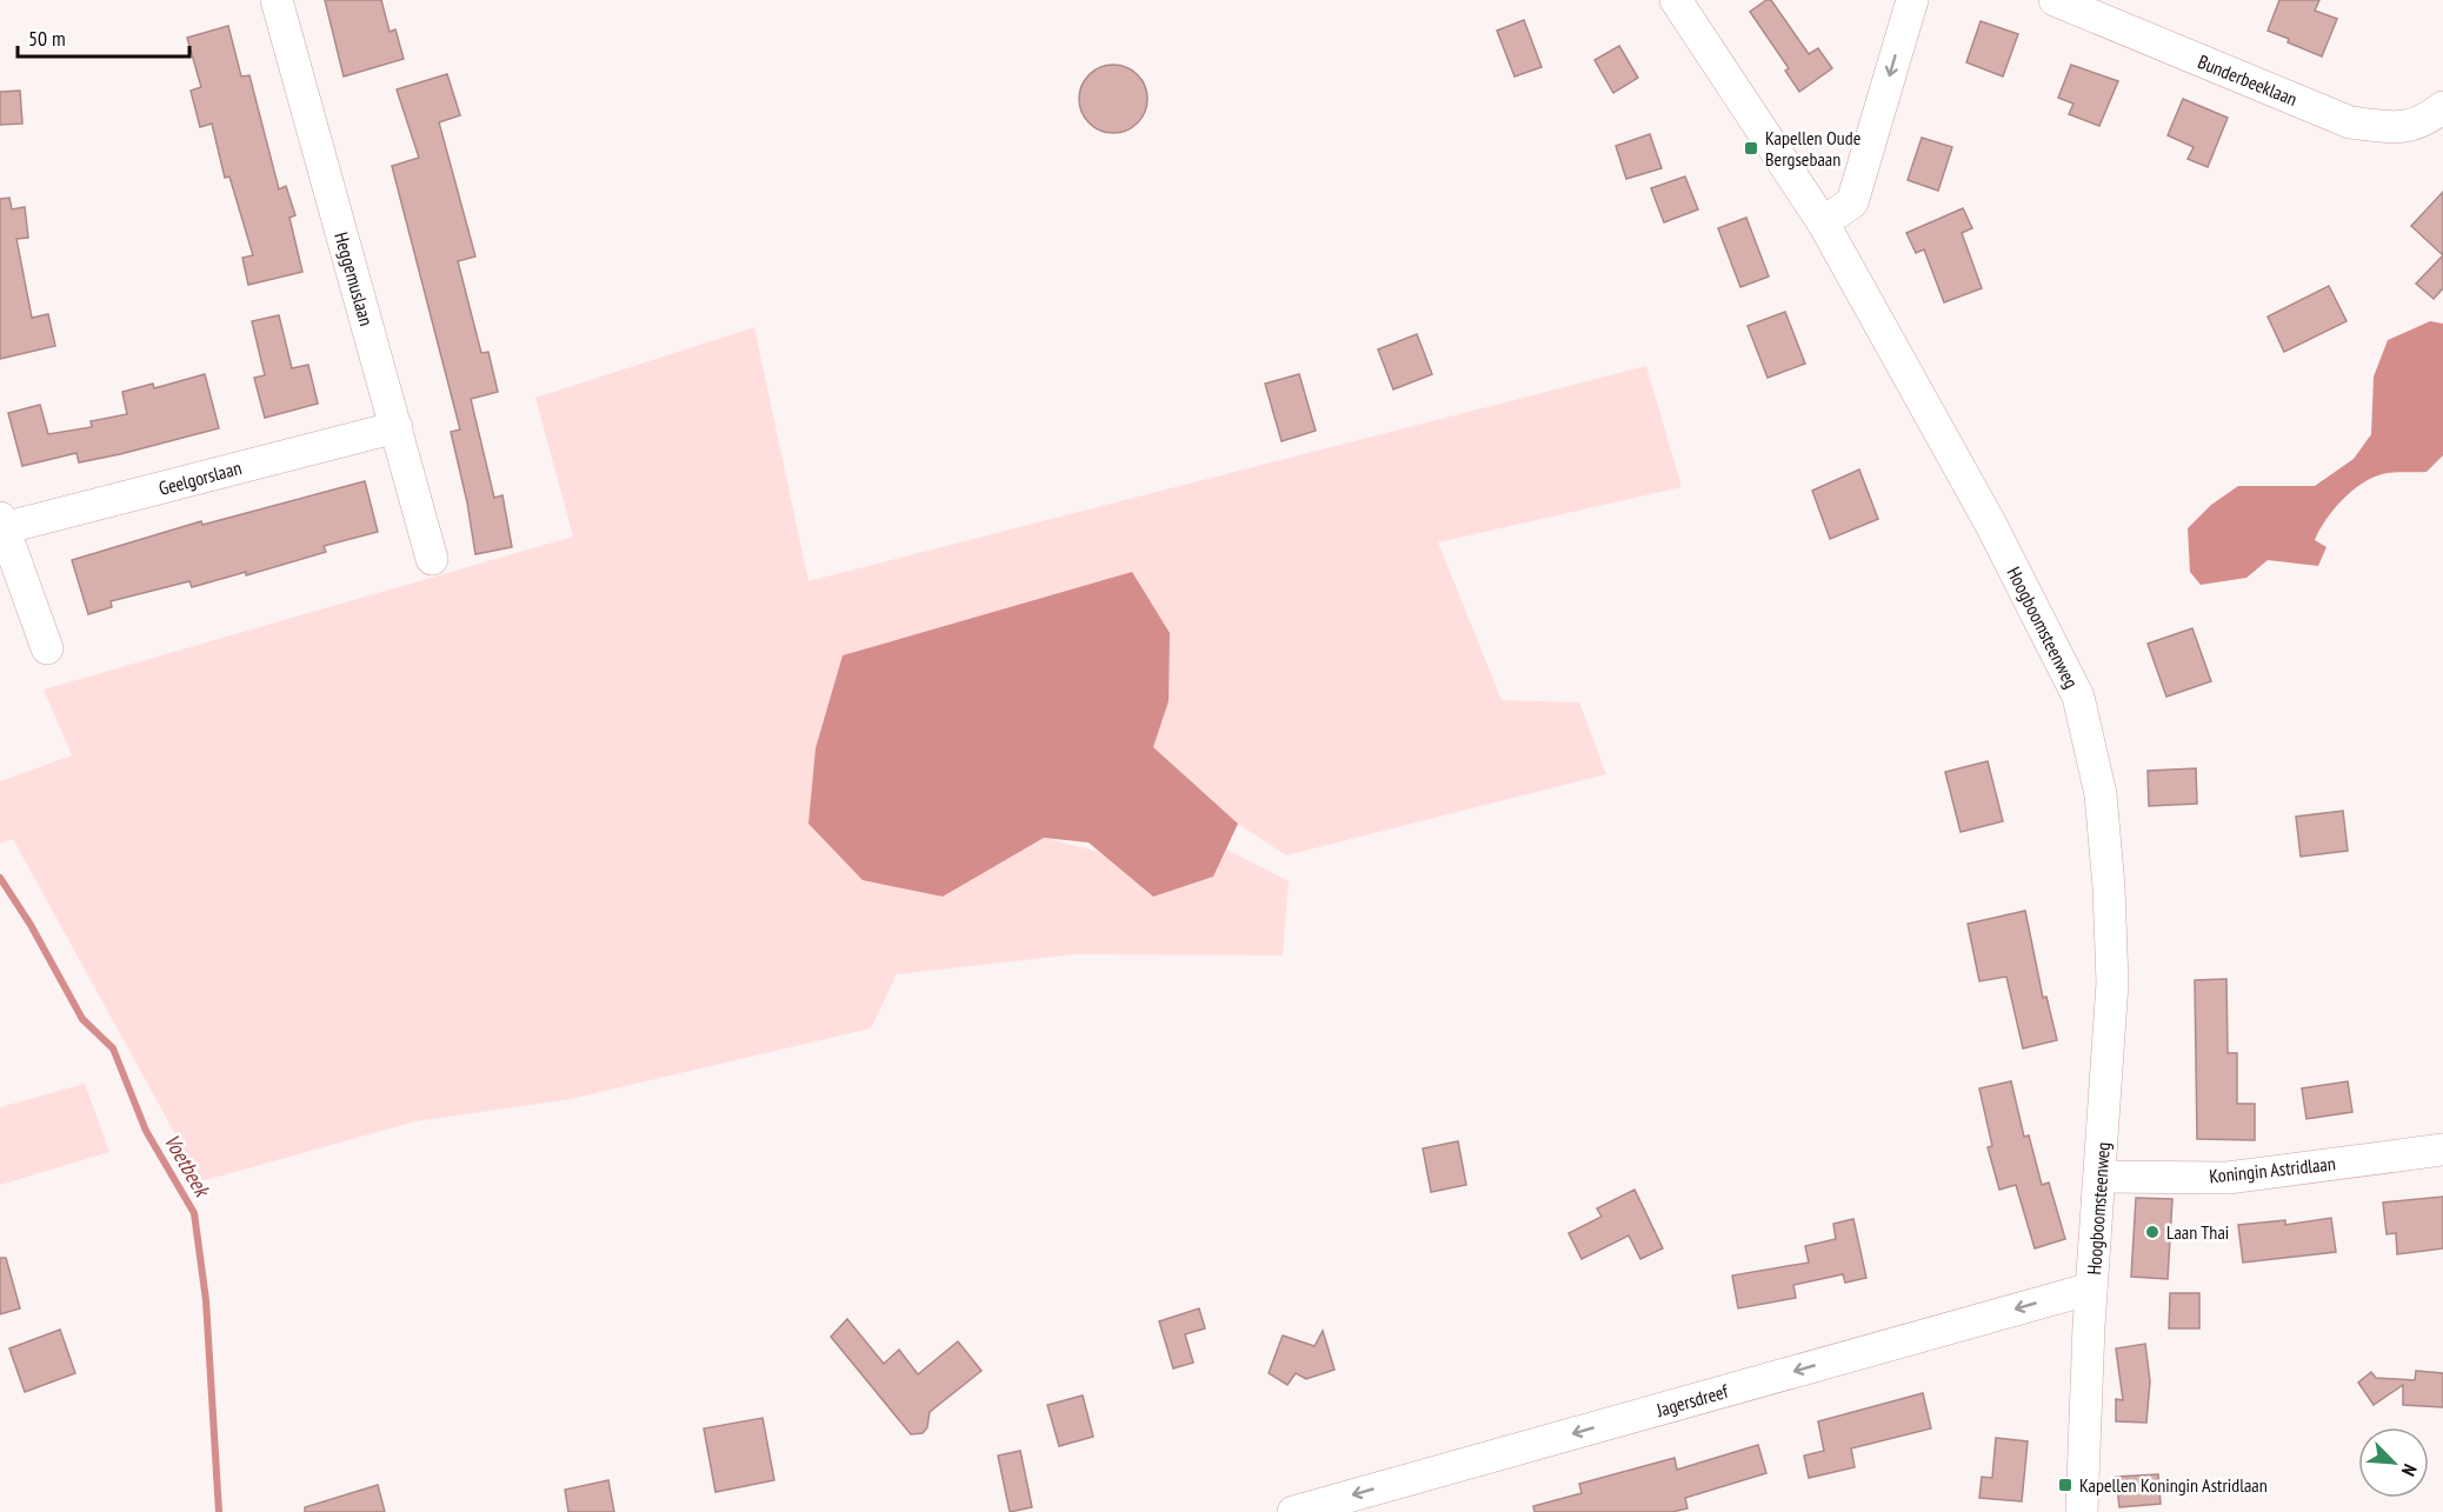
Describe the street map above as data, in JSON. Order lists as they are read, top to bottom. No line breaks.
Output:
{"streets":{"street":["Bunderbeeklaan","Heggemuslaan","Geelgorslaan","Hoogboomsteenweg","Koningin Astridlaan","Jagersdreef"]},"crossings":[["Heggemuslaan","Geelgorslaan"],["Hoogboomsteenweg","Koningin Astridlaan"],["Hoogboomsteenweg","Jagersdreef"]],"one_way":["Jagersdreef"],"water":["Voetbeek"],"places":{"transit":["Kapellen Oude Bergsebaan","Kapellen Koningin Astridlaan"],"other":["Laan Thai"]},"scale_bar":"50 m","north":"bottom right"}
